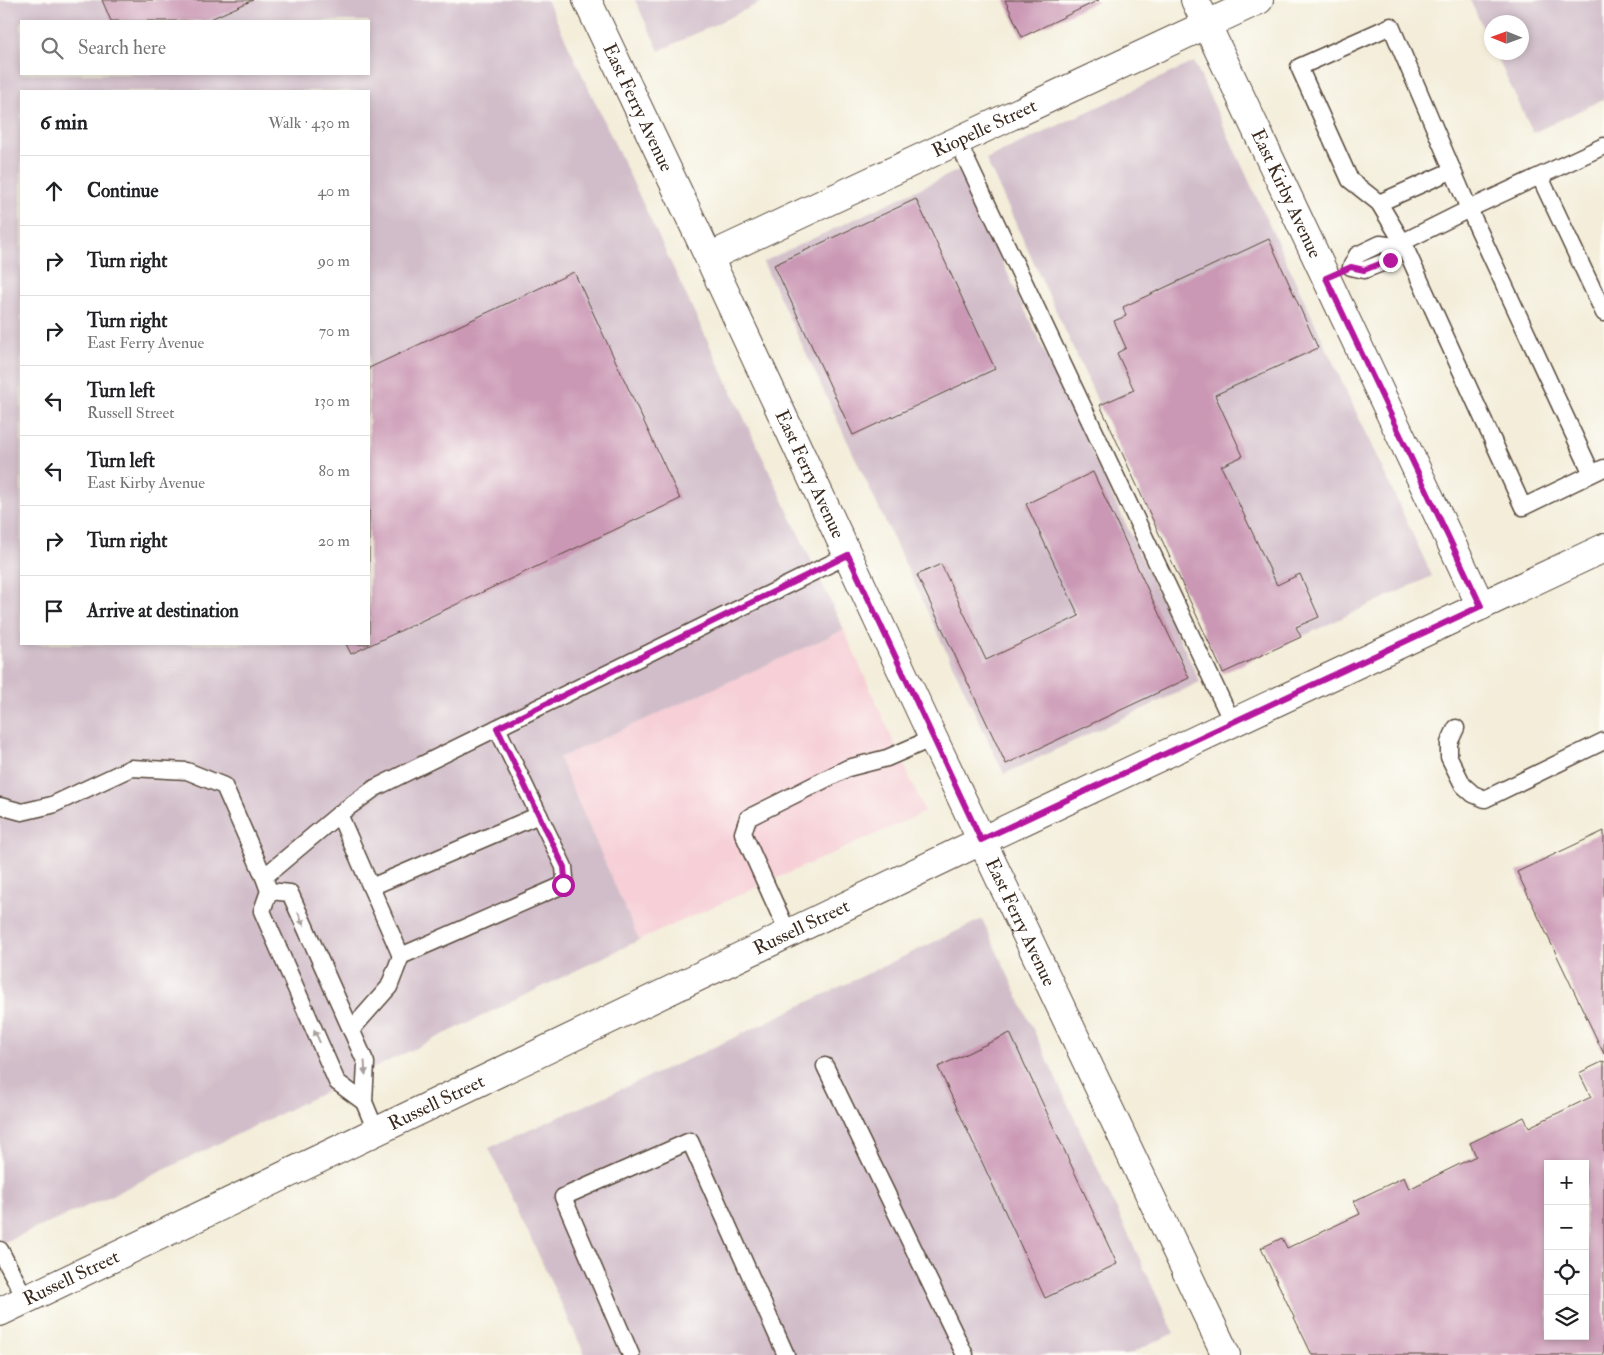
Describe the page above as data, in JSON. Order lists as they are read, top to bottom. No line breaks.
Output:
{"streets":{"street":["East Ferry Avenue","Riopelle Street","East Kirby Avenue","Russell Street"]},"crossings":[["East Ferry Avenue","Riopelle Street"],["East Ferry Avenue","Russell Street"],["Riopelle Street","East Kirby Avenue"],["East Kirby Avenue","Russell Street"]],"north":"left","page":{"search":"Search here","heading":["6 min","Walk · 430 m"],"list":[["Continue","40 m"],["Turn right","90 m"],["Turn right","East Ferry Avenue","70 m"],["Turn left","Russell Street","130 m"],["Turn left","East Kirby Avenue","80 m"],["Turn right","20 m"],"Arrive at destination"],"map_buttons":["+","−"]}}
